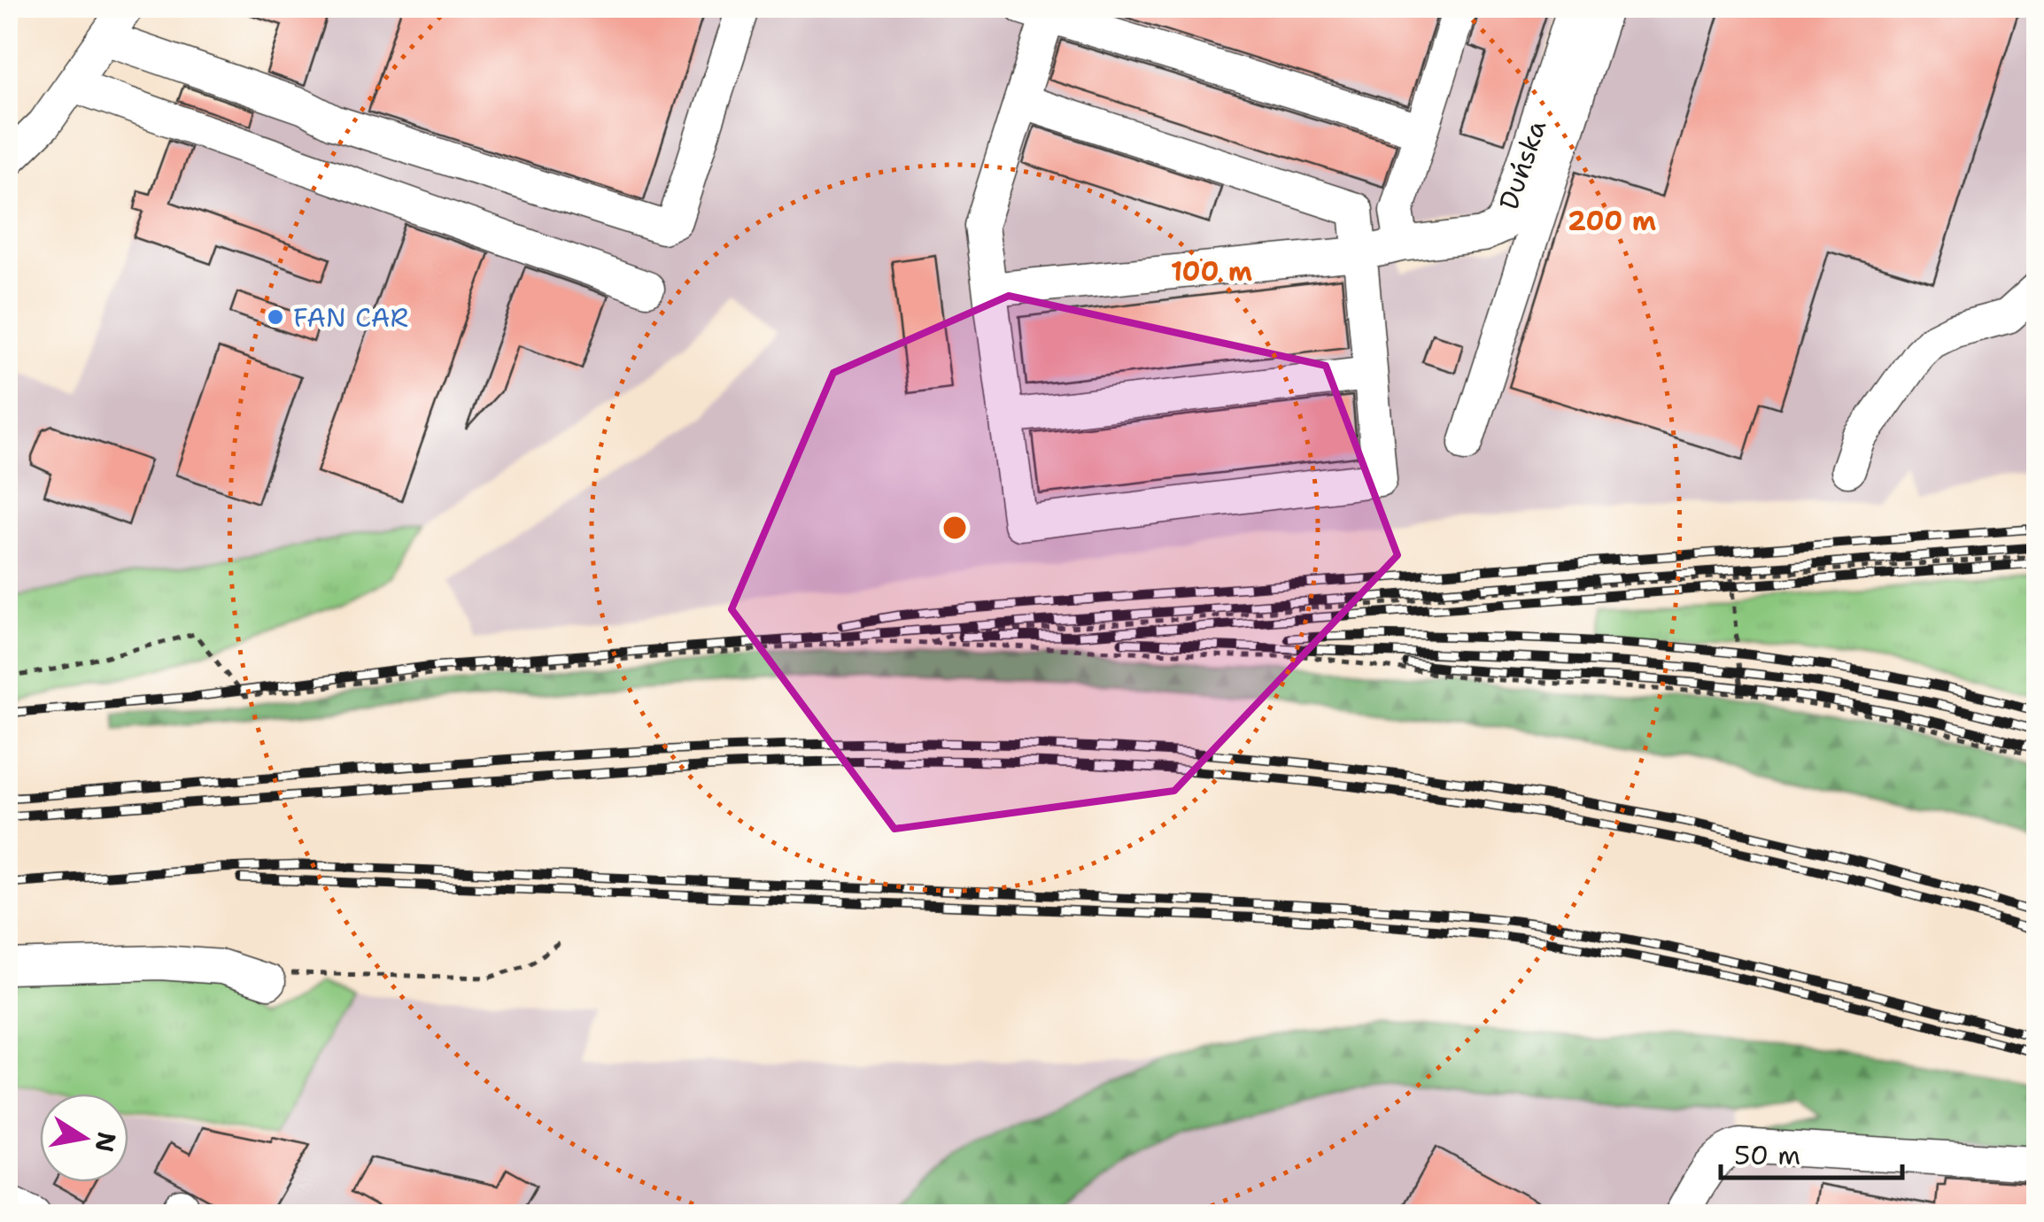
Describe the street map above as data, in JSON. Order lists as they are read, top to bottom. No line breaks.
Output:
{"streets":{"street":["Duńska"]},"places":["FAN CAR"],"scale_bar":"50 m","north":"right","rings":["200 m","100 m"]}
